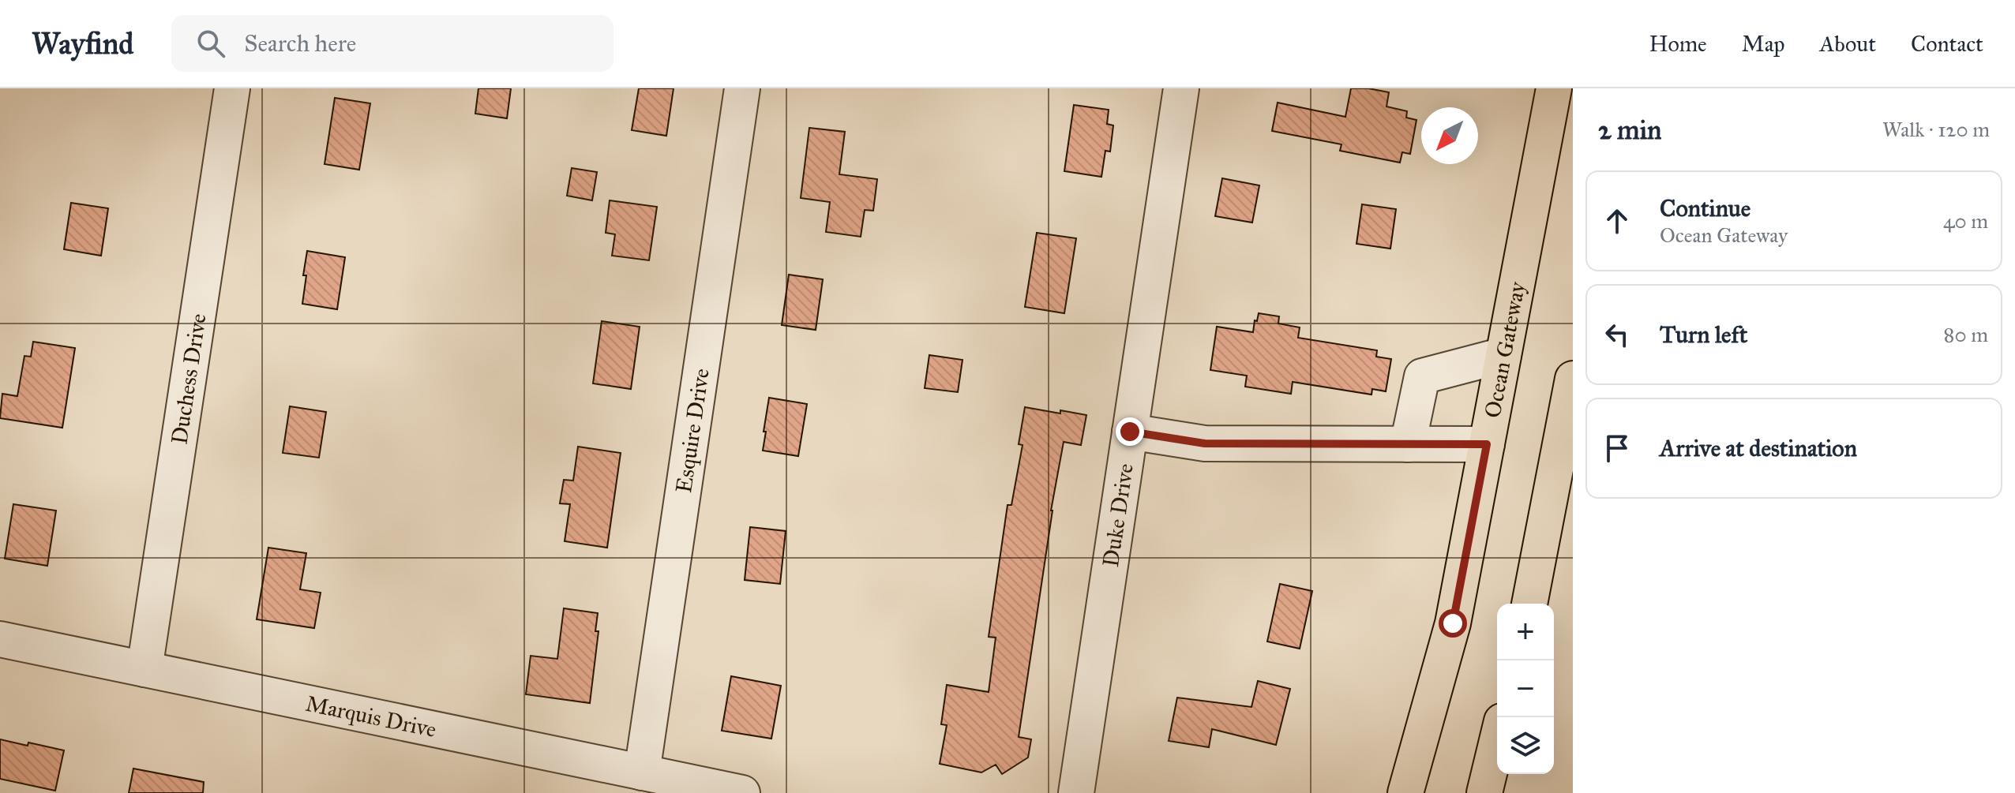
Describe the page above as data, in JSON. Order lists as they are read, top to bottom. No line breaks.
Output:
{"streets":{"main road":["Ocean Gateway"],"street":["Duchess Drive","Esquire Drive","Duke Drive","Marquis Drive"]},"crossings":[["Duchess Drive","Marquis Drive"],["Esquire Drive","Marquis Drive"]],"north":"bottom left","page":{"header":"Wayfind","search":"Search here","nav":["Home","Map","About","Contact"],"heading":["2 min","Walk · 120 m"],"list":[["Continue","Ocean Gateway","40 m"],["Turn left","80 m"],"Arrive at destination"],"map_buttons":["+","−"]}}
